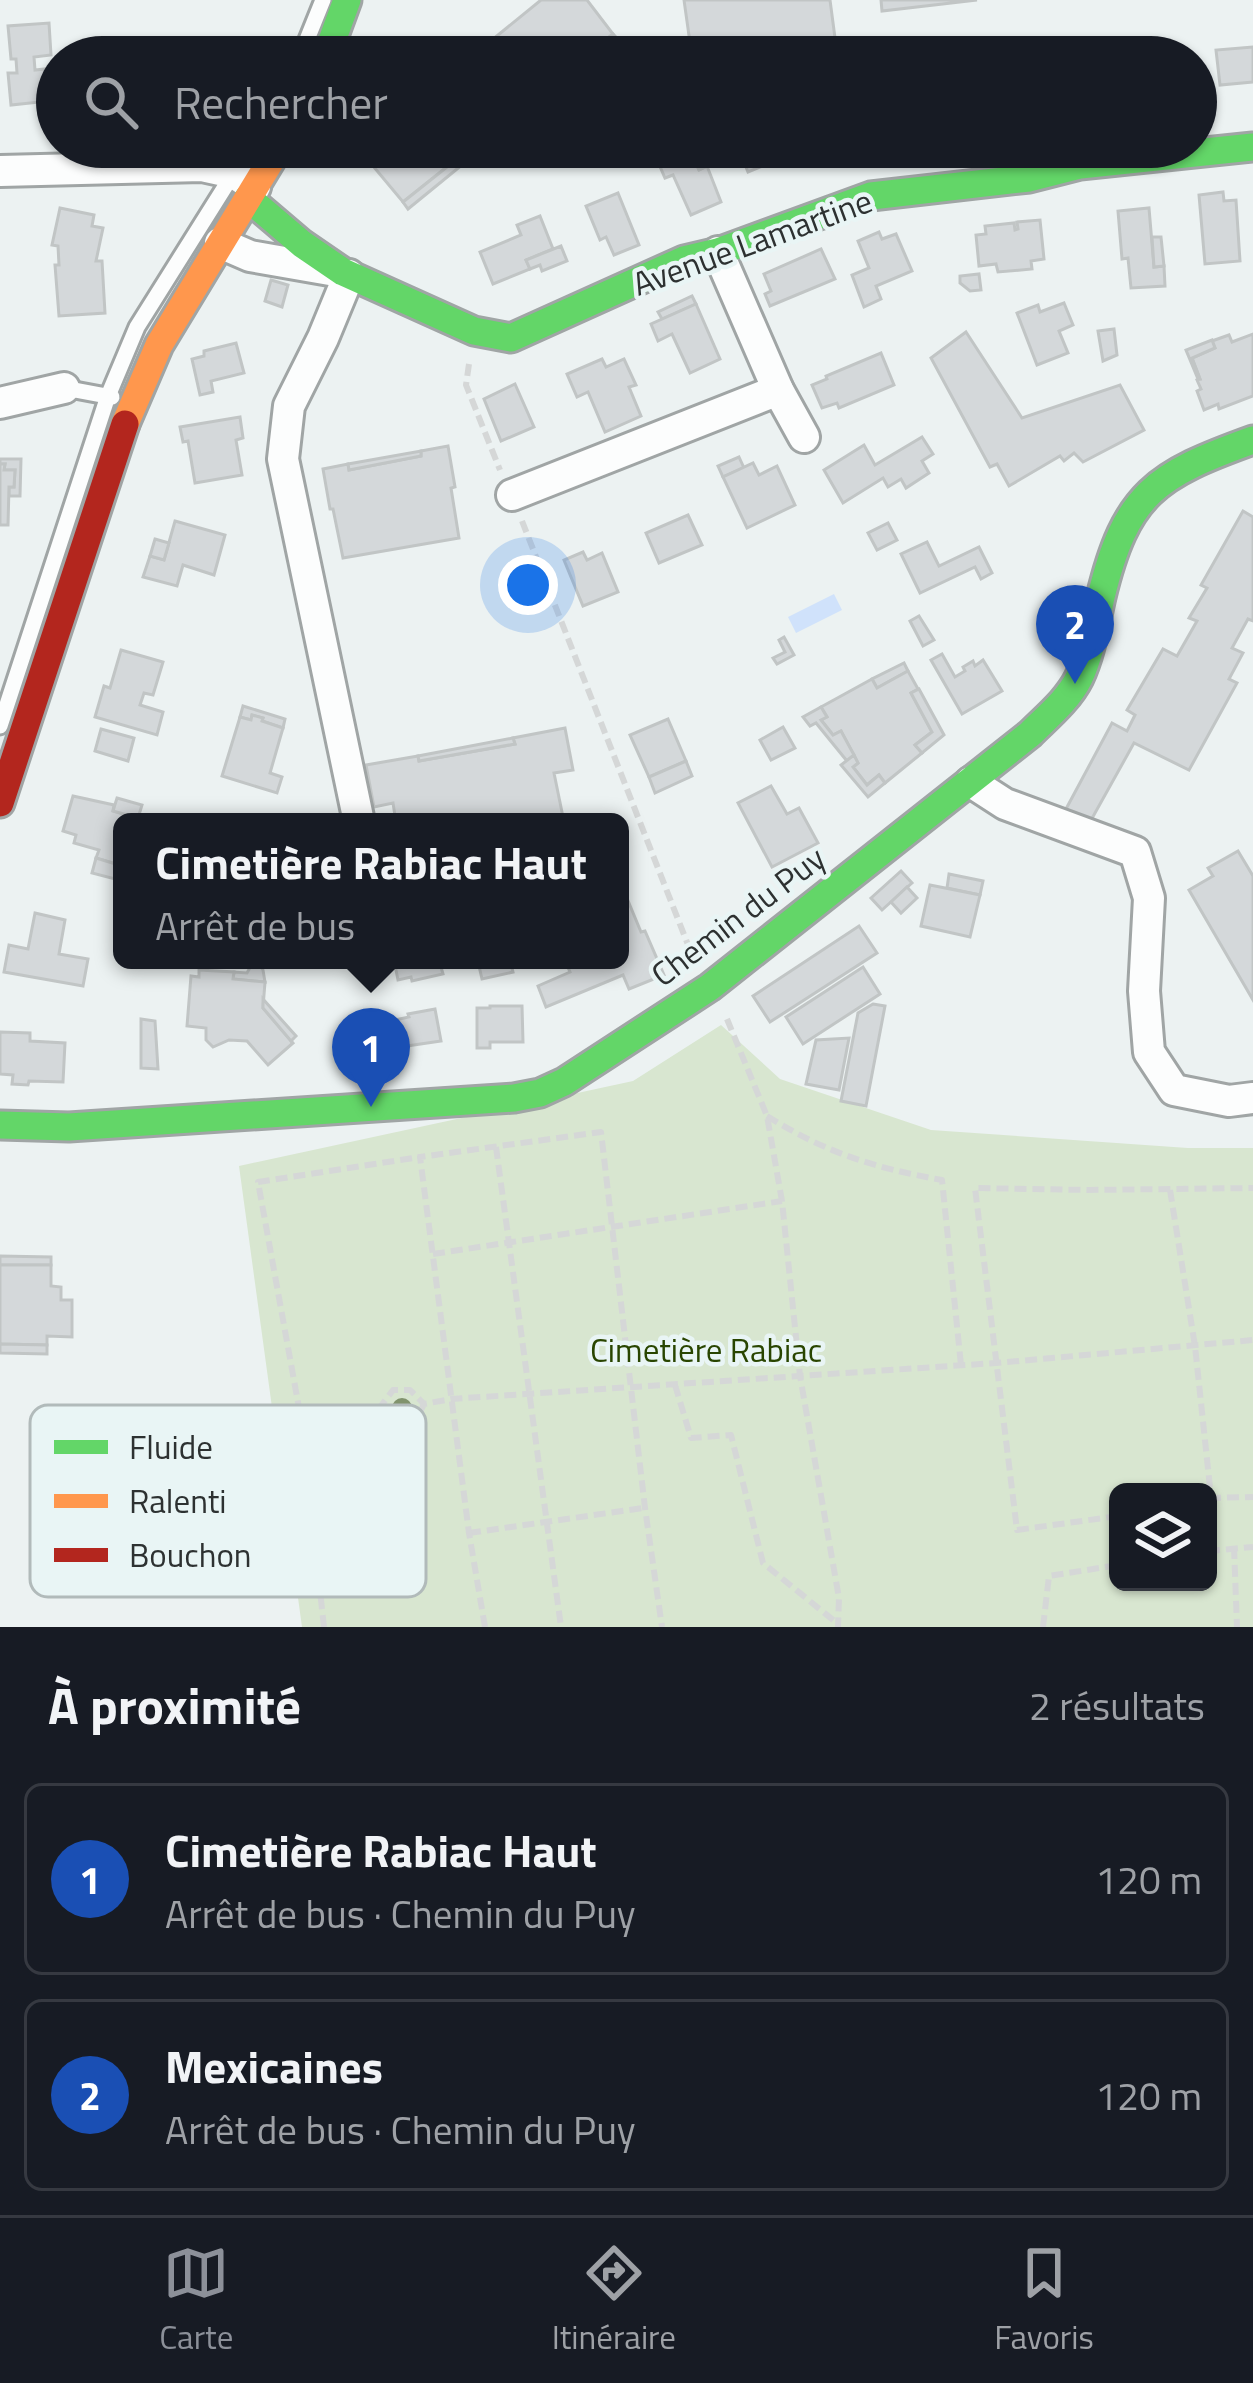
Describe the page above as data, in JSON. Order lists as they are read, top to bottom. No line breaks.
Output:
{"streets":{"street":["Avenue Lamartine","Chemin du Puy"]},"parks":["Cimetière Rabiac"],"legend":["Fluide","Ralenti","Bouchon"],"page":{"search":"Rechercher","pins":["2","1"],"popup":["Cimetière Rabiac Haut","Arrêt de bus"],"heading":["À proximité","2 résultats"],"list":[{"mark":"1","name":"Cimetière Rabiac Haut","note":"Arrêt de bus · Chemin du Puy","value":"120 m"},{"mark":"2","name":"Mexicaines","note":"Arrêt de bus · Chemin du Puy","value":"120 m"}],"nav":["Carte","Itinéraire","Favoris"]}}
